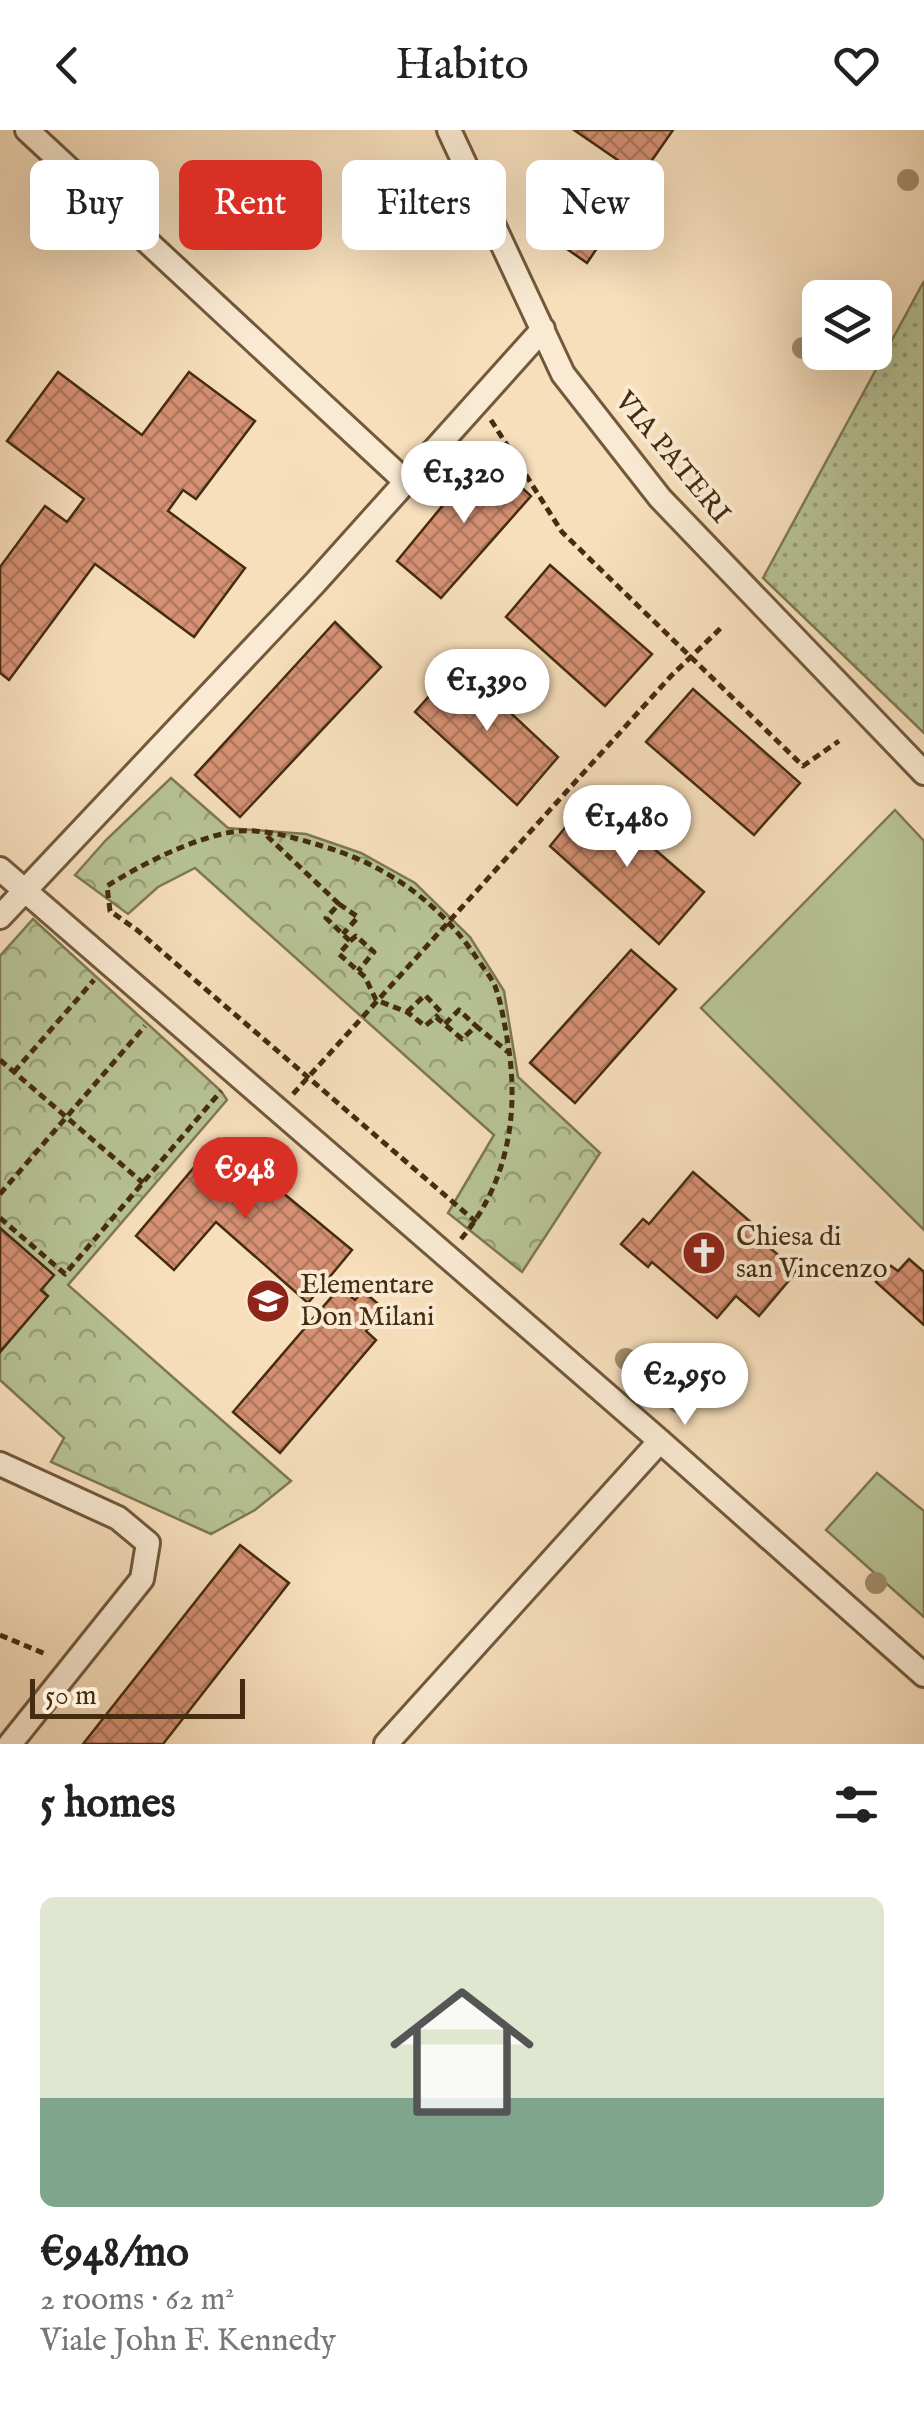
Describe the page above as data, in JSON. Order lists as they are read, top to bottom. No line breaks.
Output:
{"streets":{"street":["VIA PATERI"]},"places":{"church":["Chiesa di san Vincenzo"],"school or university":["Elementare Don Milani"]},"scale_bar":"50 m","page":{"header":"Habito","chip":["Buy","Rent","Filters","New"],"price":["€1,320","€1,390","€1,480","€948","€2,950"],"scale":"50 m","heading":"5 homes","list":[{"name":"€948/mo","note":"2 rooms · 62 m² · Viale John F. Kennedy"}]}}
